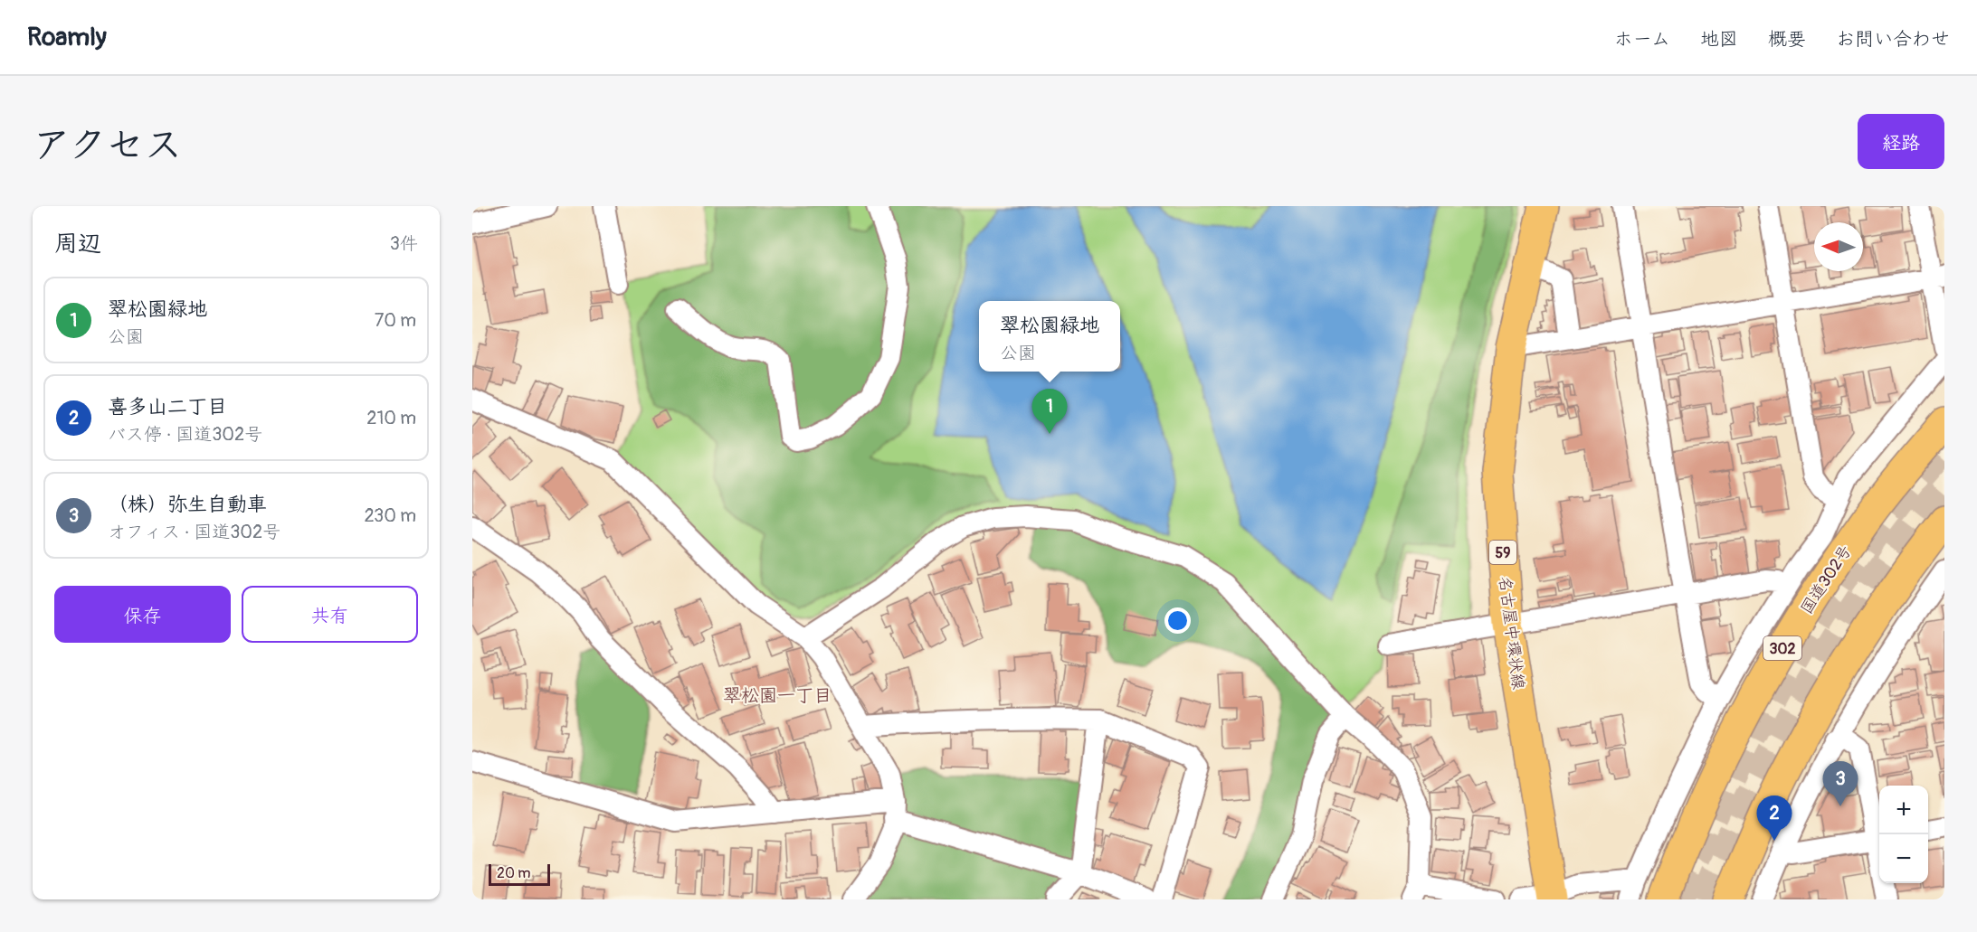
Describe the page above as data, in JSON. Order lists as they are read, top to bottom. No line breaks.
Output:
{"streets":{"main road":["59","国道302号","名古屋中環状線","302"]},"districts":["翠松園一丁目"],"scale_bar":"20 m","north":"left","page":{"header":"Roamly","nav":["ホーム","地図","概要","お問い合わせ"],"title":"アクセス","buttons":["経路",["保存","共有"]],"heading":["周辺","3件"],"list":[{"mark":"1","name":"翠松園緑地","note":"公園","value":"70 m"},{"mark":"2","name":"喜多山二丁目","note":"バス停 · 国道302号","value":"210 m"},{"mark":"3","name":"（株）弥生自動車","note":"オフィス · 国道302号","value":"230 m"}],"popup":["翠松園緑地","公園"],"pins":["1","3","2"],"map_buttons":["+","−"],"scale":"20 m"}}
